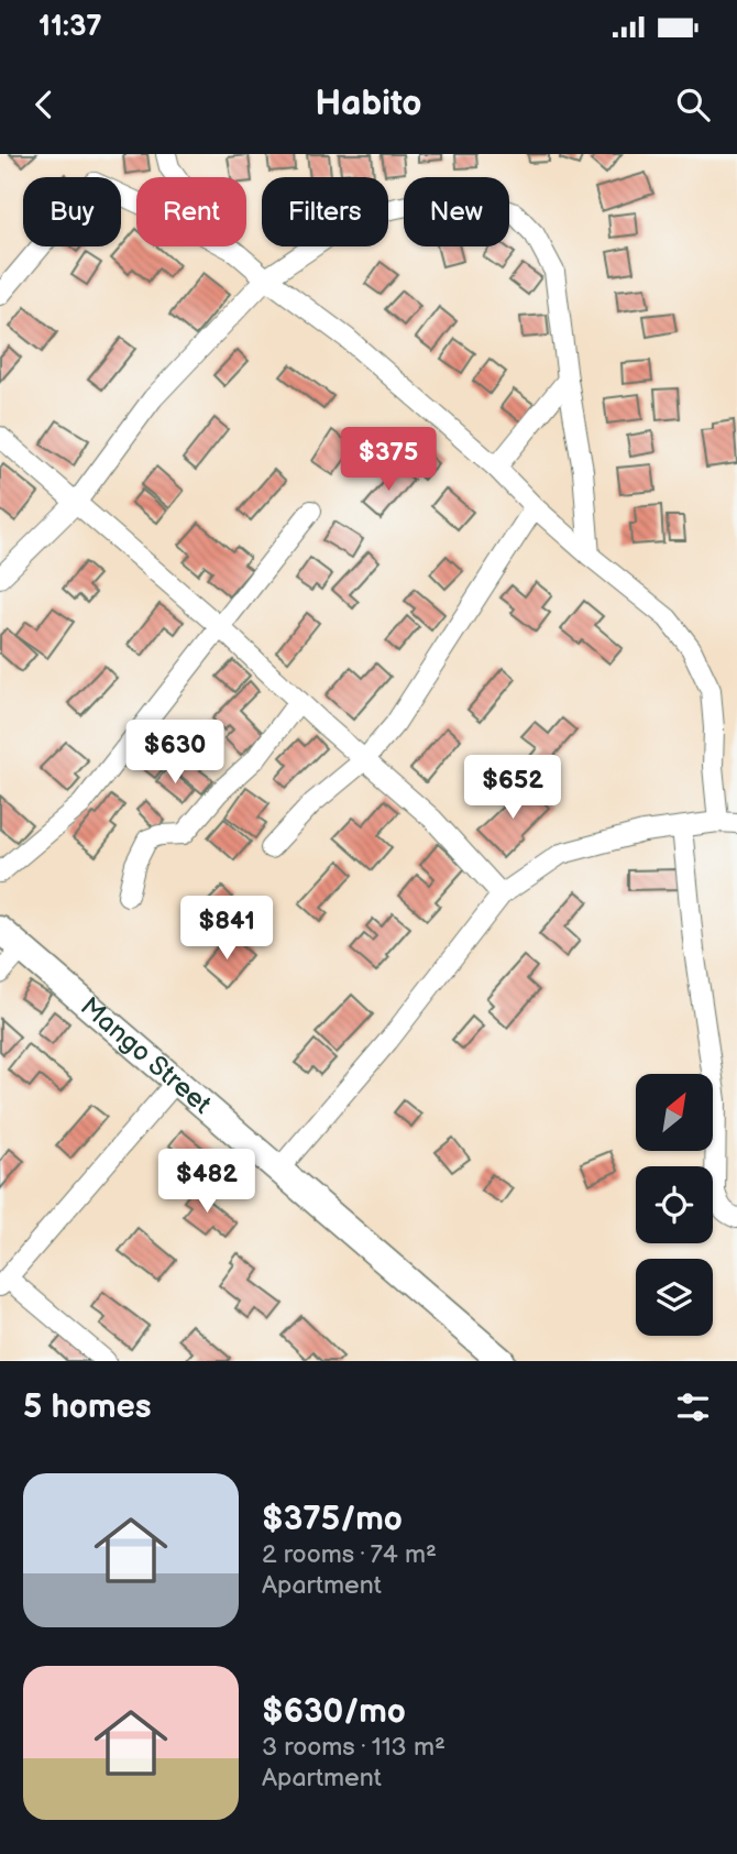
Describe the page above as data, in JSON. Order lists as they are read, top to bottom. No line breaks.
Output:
{"streets":{"main road":["Mango Street"]},"north":"top right","page":{"status":"11:37","header":"Habito","chip":["Buy","Rent","Filters","New"],"price":["$375","$630","$652","$841","$482"],"heading":"5 homes","list":[{"name":"$375/mo","note":"2 rooms · 74 m² · Apartment"},{"name":"$630/mo","note":"3 rooms · 113 m² · Apartment"}]}}
